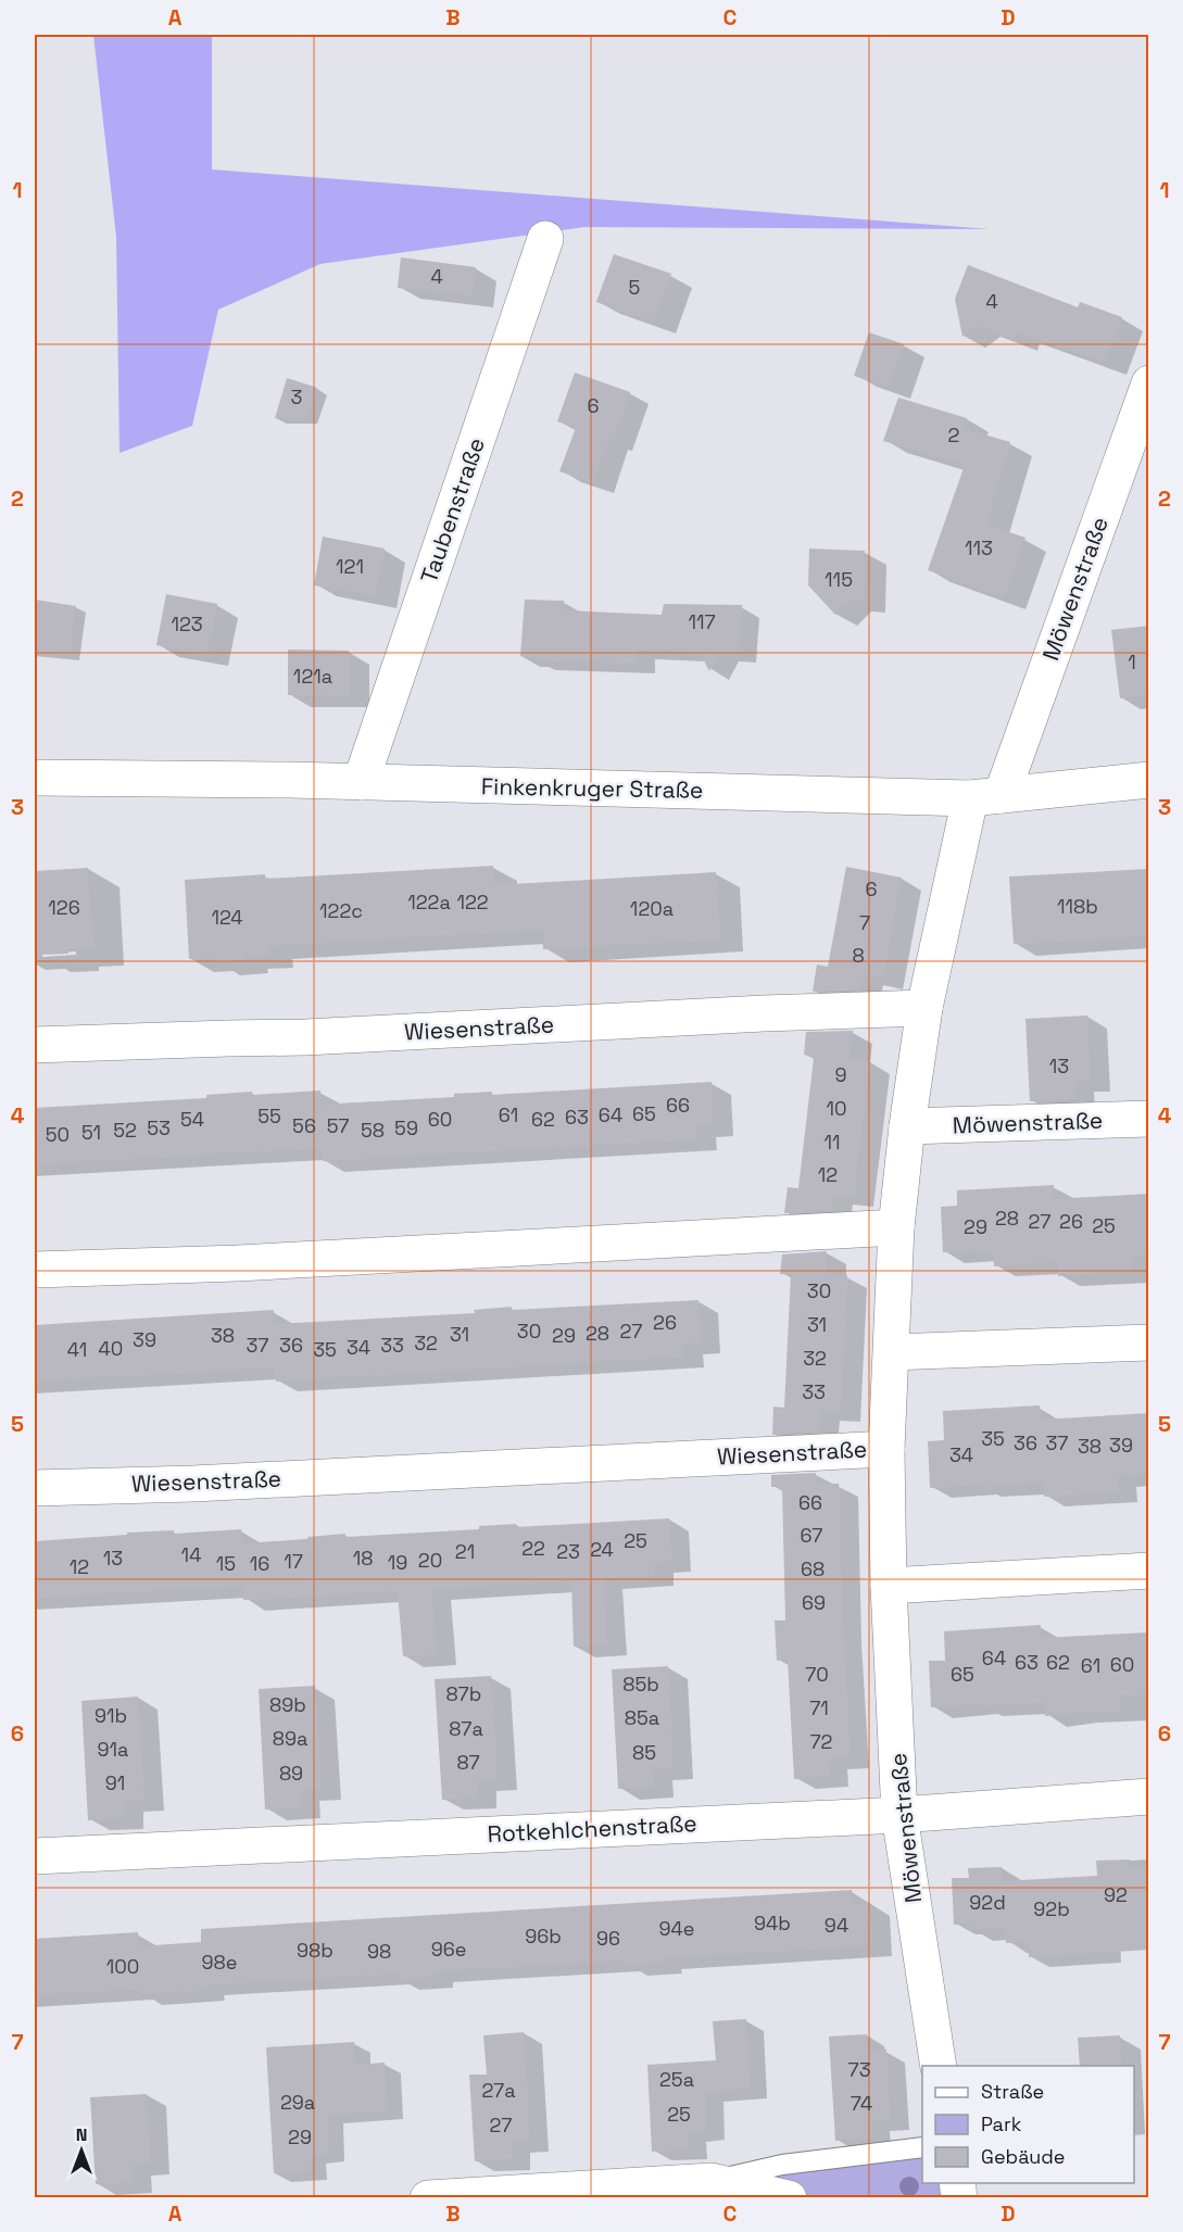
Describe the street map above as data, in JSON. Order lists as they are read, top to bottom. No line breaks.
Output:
{"streets":{"street":["Taubenstraße","Möwenstraße","Finkenkruger Straße","Wiesenstraße","Rotkehlchenstraße"]},"crossings":[["Taubenstraße","Finkenkruger Straße"],["Möwenstraße","Finkenkruger Straße"],["Möwenstraße","Wiesenstraße"],["Möwenstraße","Rotkehlchenstraße"]],"house_numbers":["4","5","4","3","6","2","113","121","115","117","123","1","121a","6","122a","122","118b","126","120a","122c","124","7","8","13","9","66","10","65","61","64","55","63","54","60","62","56","57","53","59","52","58","51","50","11","12","28","27","26","25","29","30","26","31","30","27","28","31","38","29","39","32","37","36","33","34","40","41","35","32","33","35","36","37","39","38","34","66","67","25","22","24","21","23","14","13","18","20","17","19","15","16","12","68","69","64","63","62","60","61","70","65","85b","87b","89b","71","91b","85a","87a","89a","72","91a","85","87","89","91","92","92d","92b","94b","94","94e","96b","96","96e","98b","98","98e","100","73","25a","27a","29a","74","25","27","29"],"legend":["Straße","Park","Gebäude"],"north":"top","grid":{"columns":["A","B","C","D"],"rows":["1","2","3","4","5","6","7"]}}
